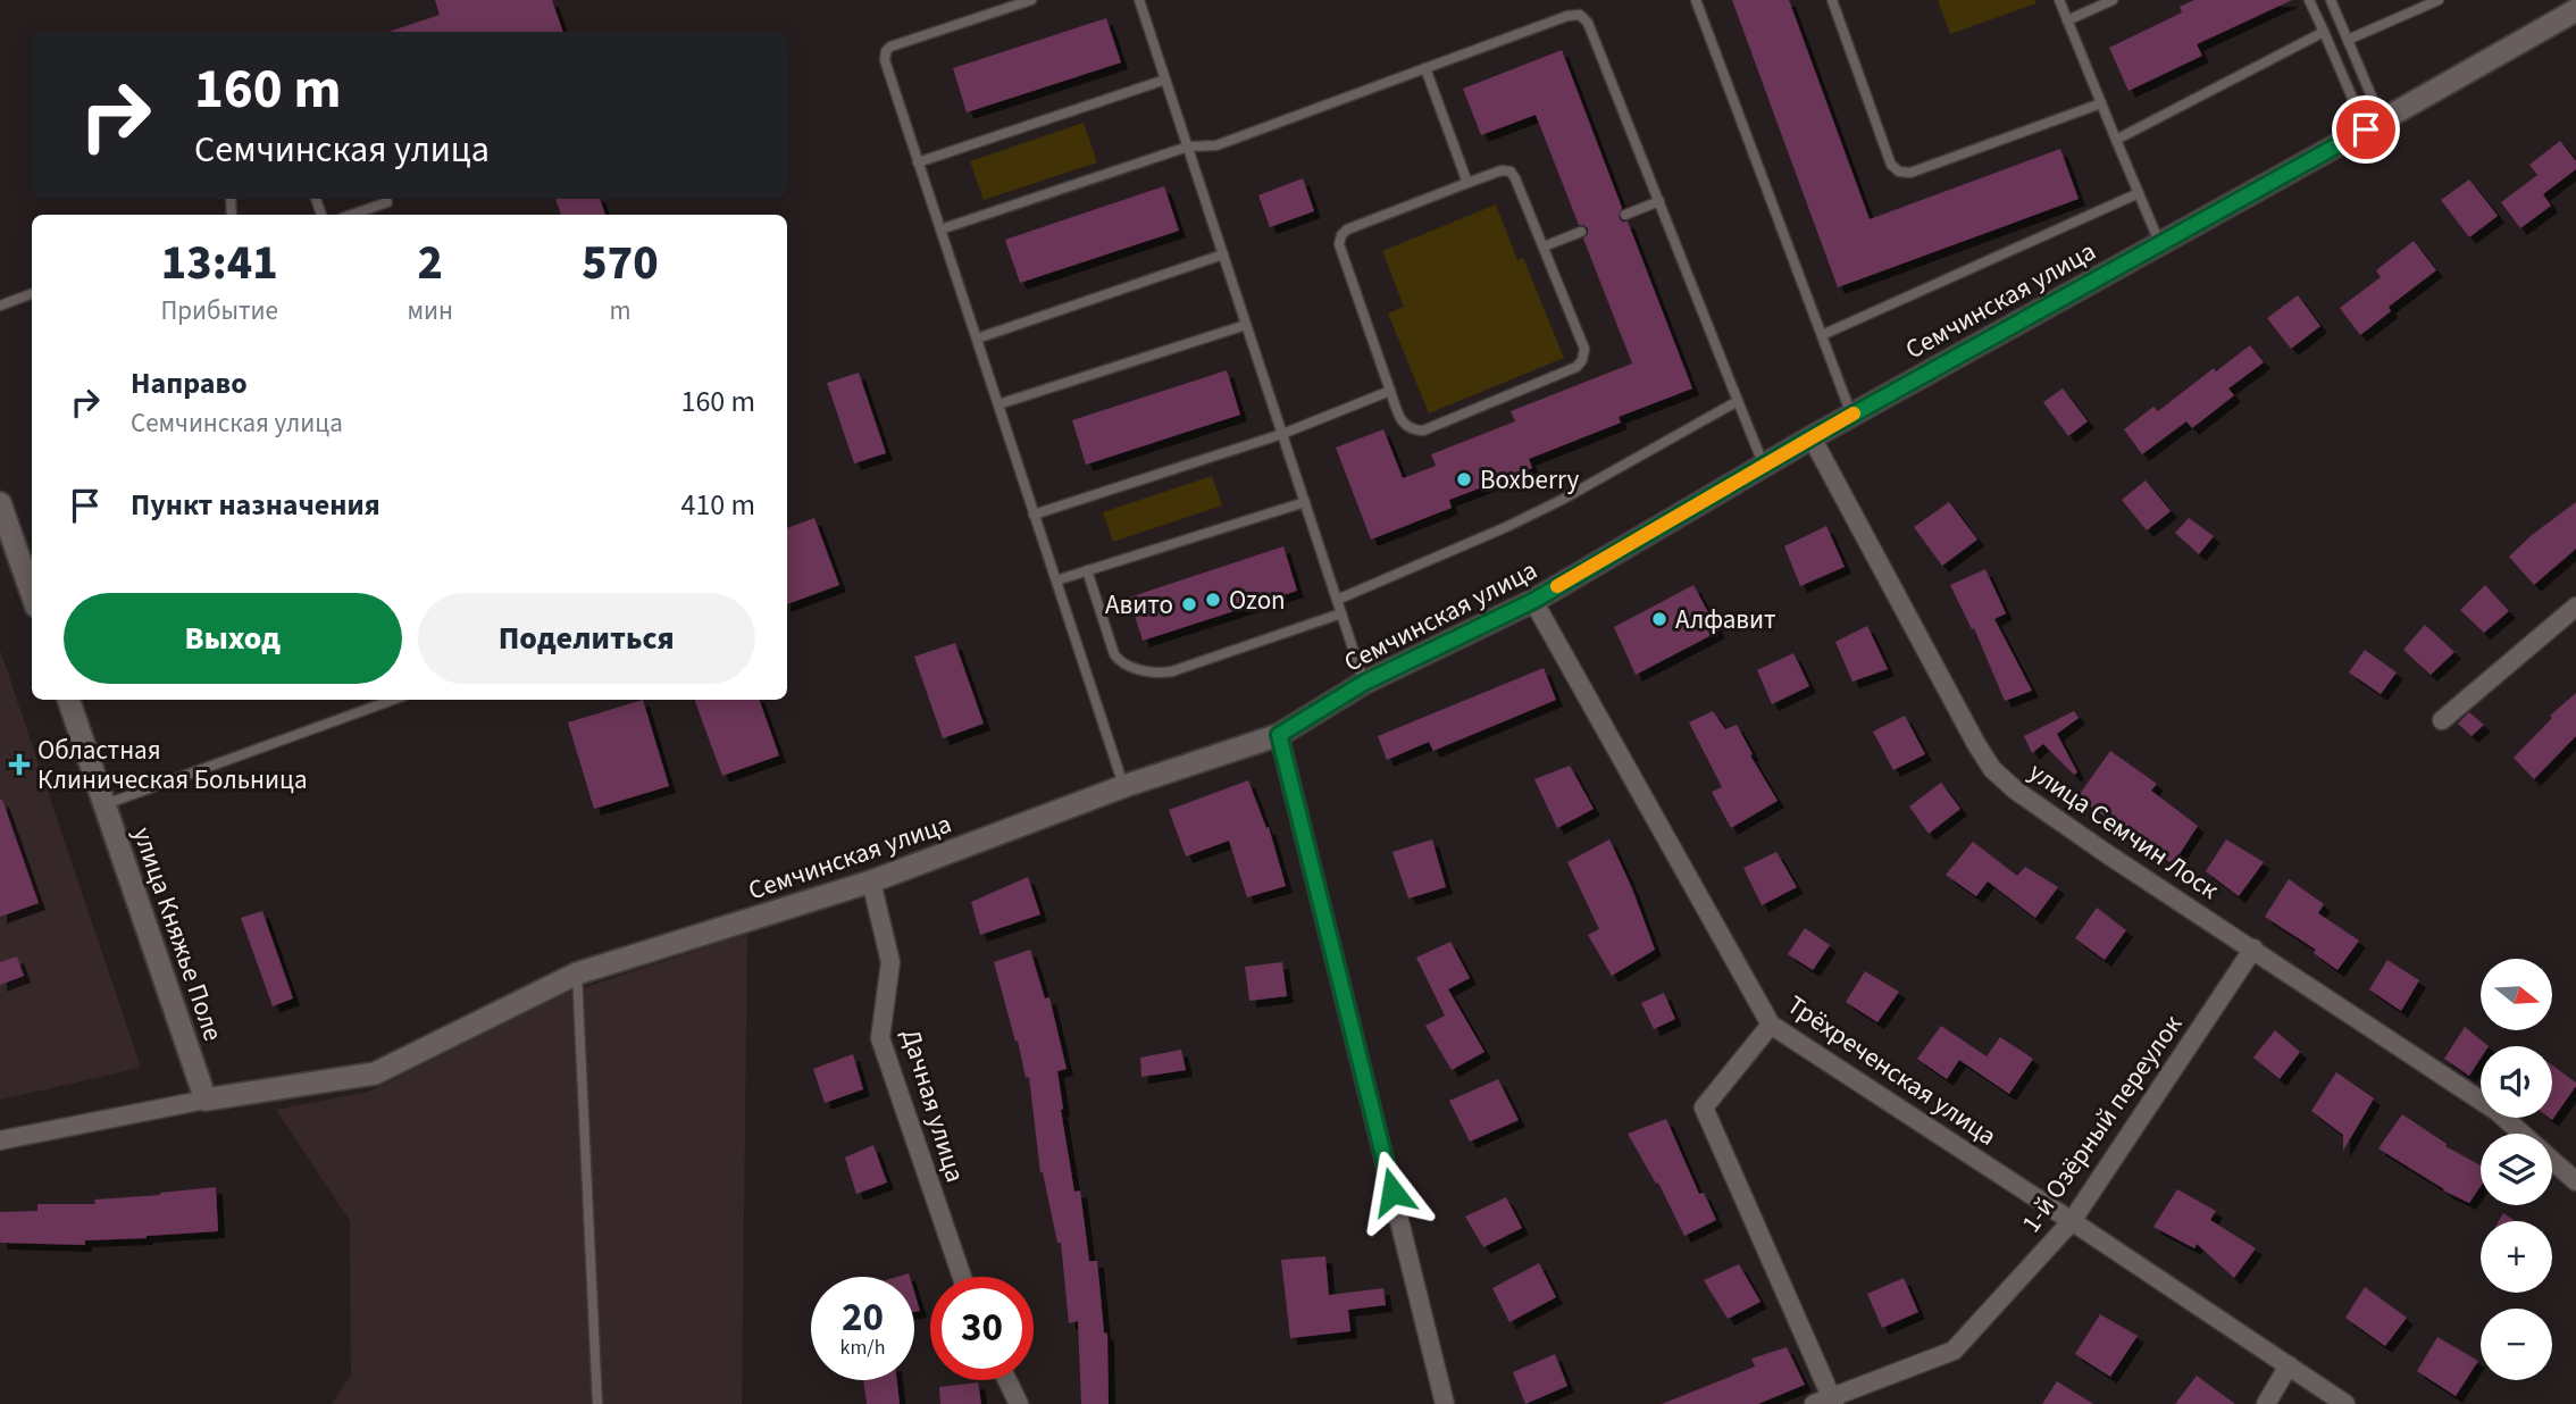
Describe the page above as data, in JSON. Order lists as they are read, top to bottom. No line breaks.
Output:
{"streets":{"street":["Семчинская улица","улица Семчин Лоск","улица Княжье Поле","Трёхреченская улица","Дачная улица","1-й Озёрный переулок"]},"crossings":[["Семчинская улица","улица Семчин Лоск"],["Семчинская улица","улица Княжье Поле"],["Семчинская улица","Трёхреченская улица"],["Семчинская улица","Дачная улица"],["улица Семчин Лоск","1-й Озёрный переулок"],["Трёхреченская улица","1-й Озёрный переулок"]],"places":{"other":["Boxberry","Ozon","Авито","Алфавит"],"health":["Областная Клиническая Больница"]},"north":"right","page":{"turn":["160 m","Семчинская улица"],"eta":["13:41","Прибытие","2","мин","570","m"],"list":[{"name":"Направо","note":"Семчинская улица","value":"160 m"},{"name":"Пункт назначения","value":"410 m"}],"buttons":["Выход","Поделиться"],"map_buttons":["+","−"],"speed":"20 km/h","limit":"30"}}
